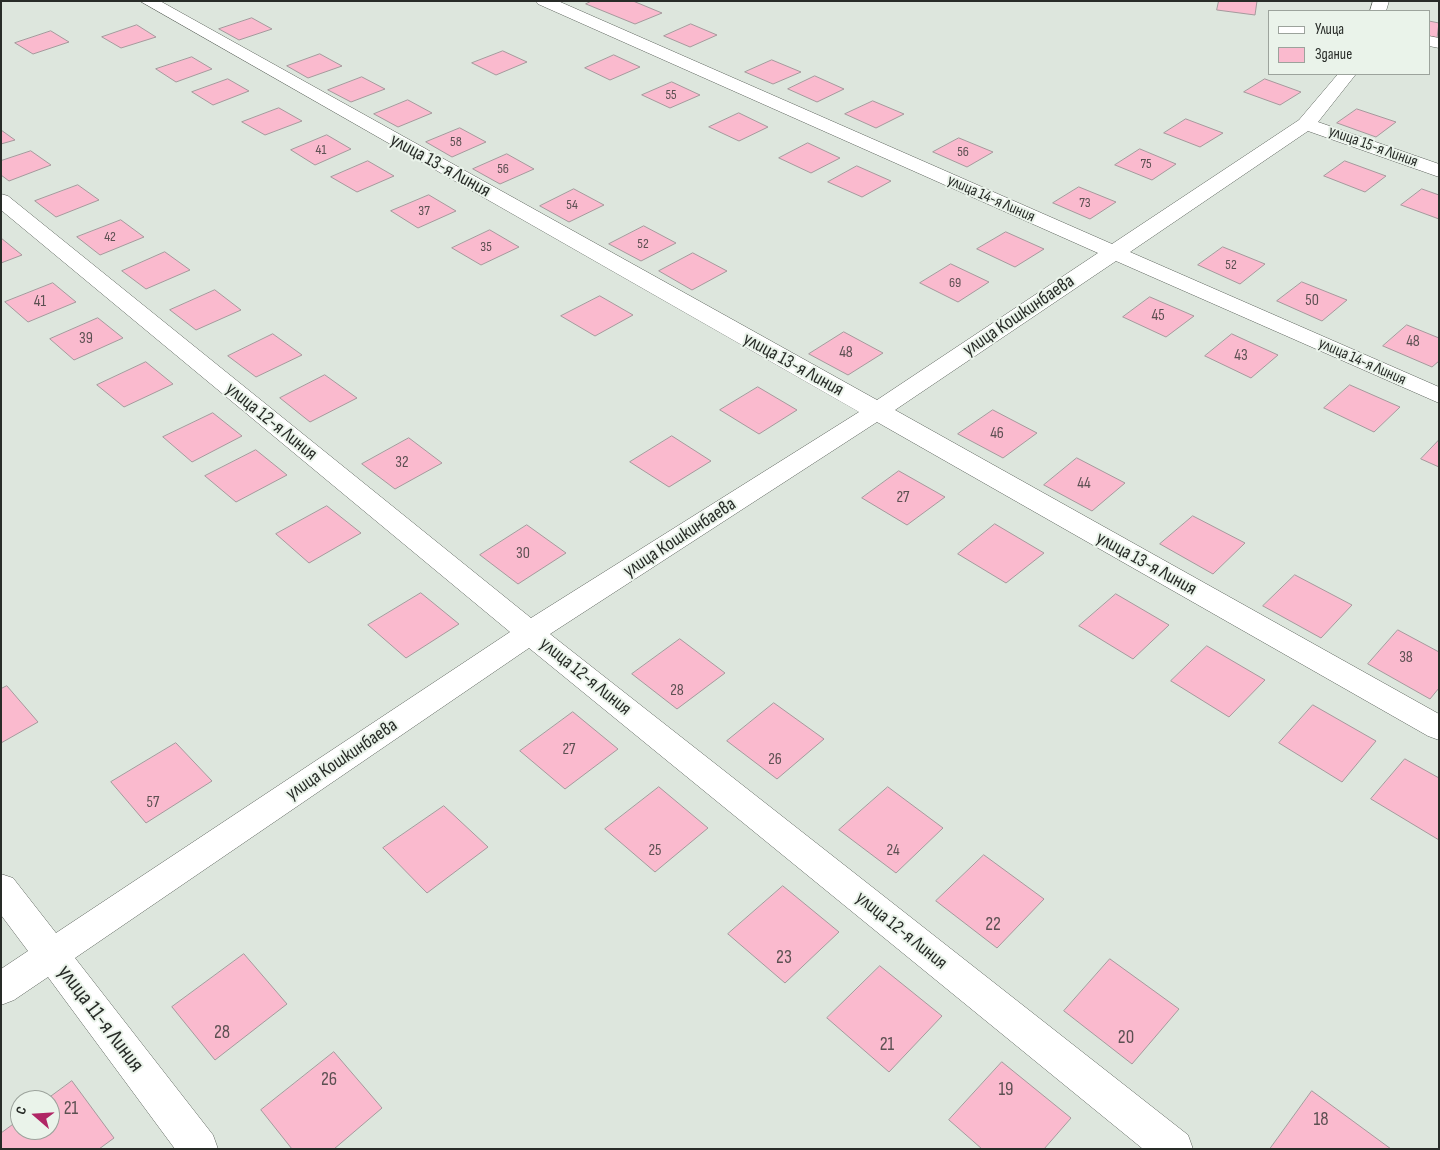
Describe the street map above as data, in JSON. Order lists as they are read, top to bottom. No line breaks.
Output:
{"streets":{"street":["улица 15-я Линия","улица 13-я Линия","улица 14-я Линия","улица Кошкинбаева","улица 12-я Линия","улица 11-я Линия"]},"crossings":[["улица 15-я Линия","улица Кошкинбаева"],["улица 13-я Линия","улица Кошкинбаева"],["улица 14-я Линия","улица Кошкинбаева"],["улица Кошкинбаева","улица 12-я Линия"],["улица Кошкинбаева","улица 11-я Линия"]],"house_numbers":["55","58","41","56","75","56","73","54","37","42","52","35","52","69","50","41","45","39","48","48","43","46","32","44","27","30","38","28","27","26","57","25","24","22","23","28","20","21","26","19","21","18"],"legend":["Улица","Здание"],"north":"left"}
